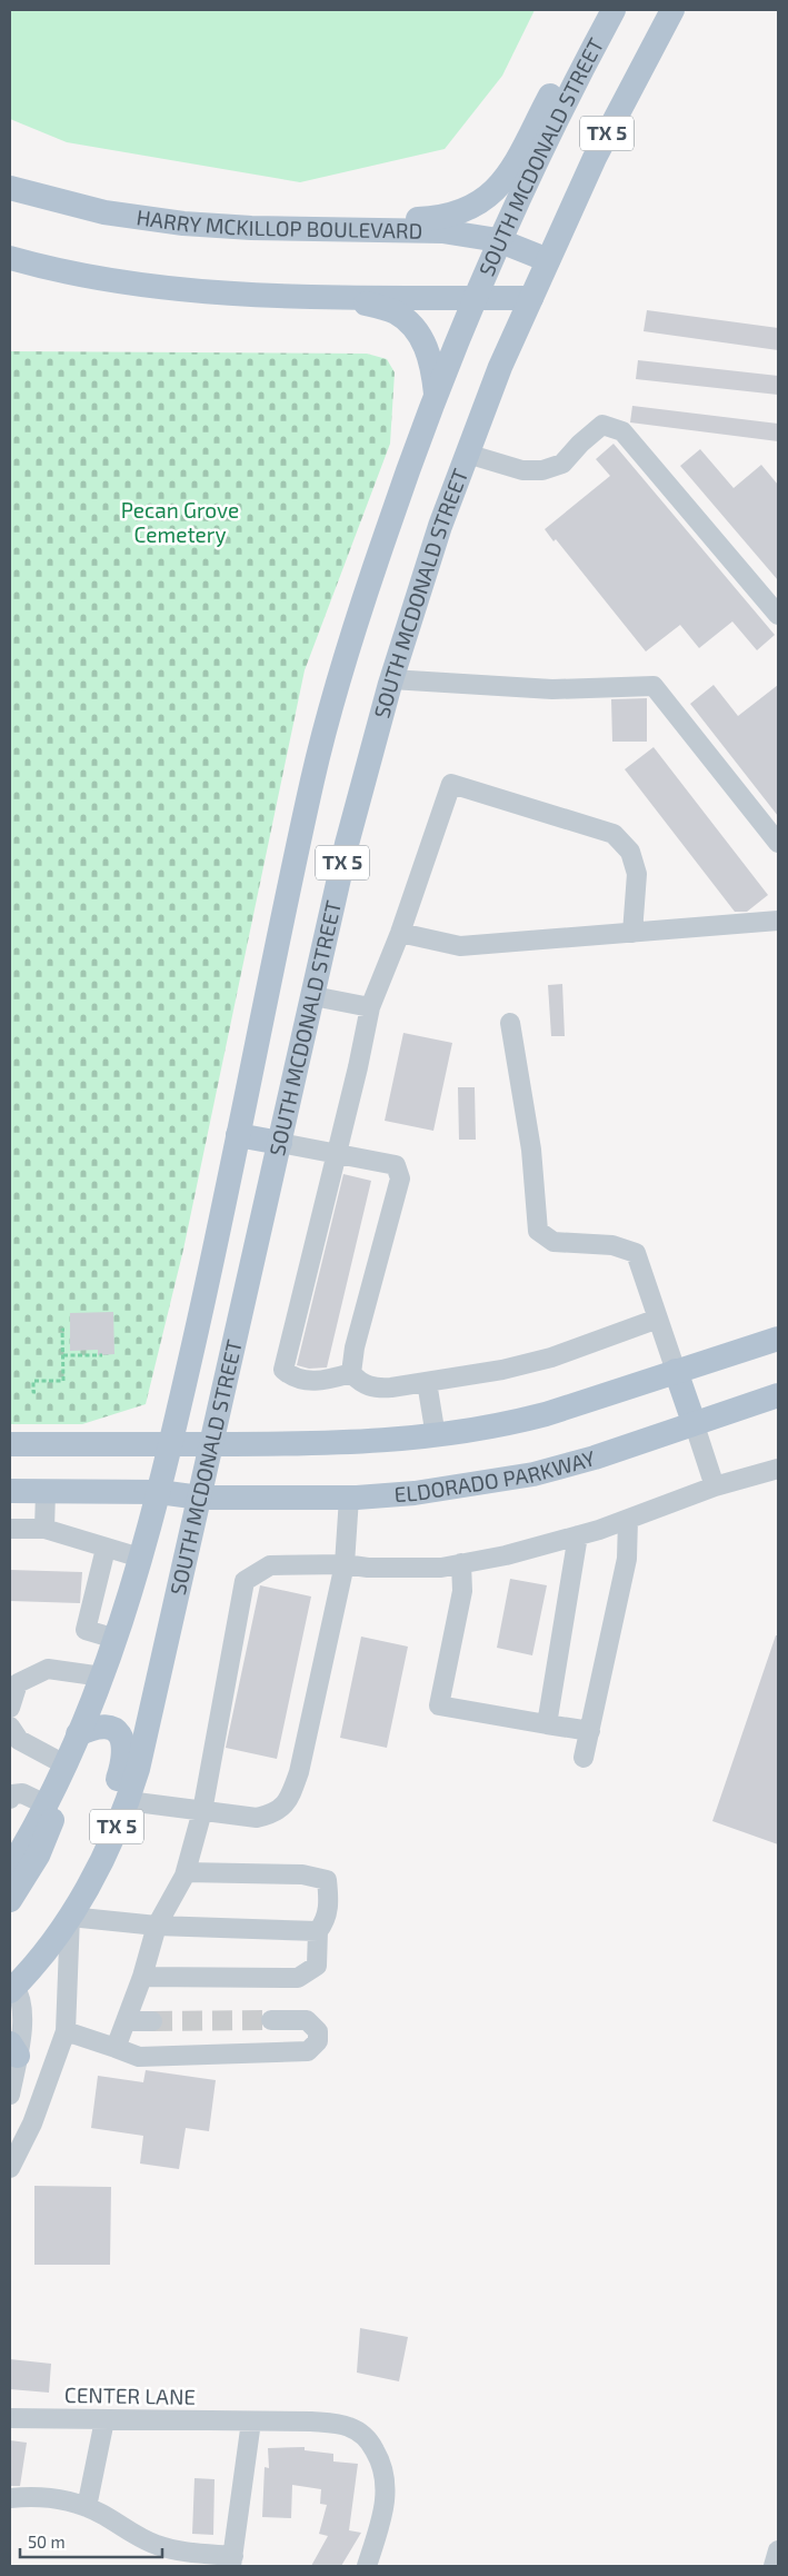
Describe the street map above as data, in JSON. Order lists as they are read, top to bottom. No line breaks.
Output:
{"streets":{"main road":["TX 5","SOUTH MCDONALD STREET","HARRY MCKILLOP BOULEVARD","ELDORADO PARKWAY"],"street":["CENTER LANE"]},"crossings":[["SOUTH MCDONALD STREET","HARRY MCKILLOP BOULEVARD"],["SOUTH MCDONALD STREET","ELDORADO PARKWAY"]],"parks":["Pecan Grove Cemetery"],"scale_bar":"50 m"}
